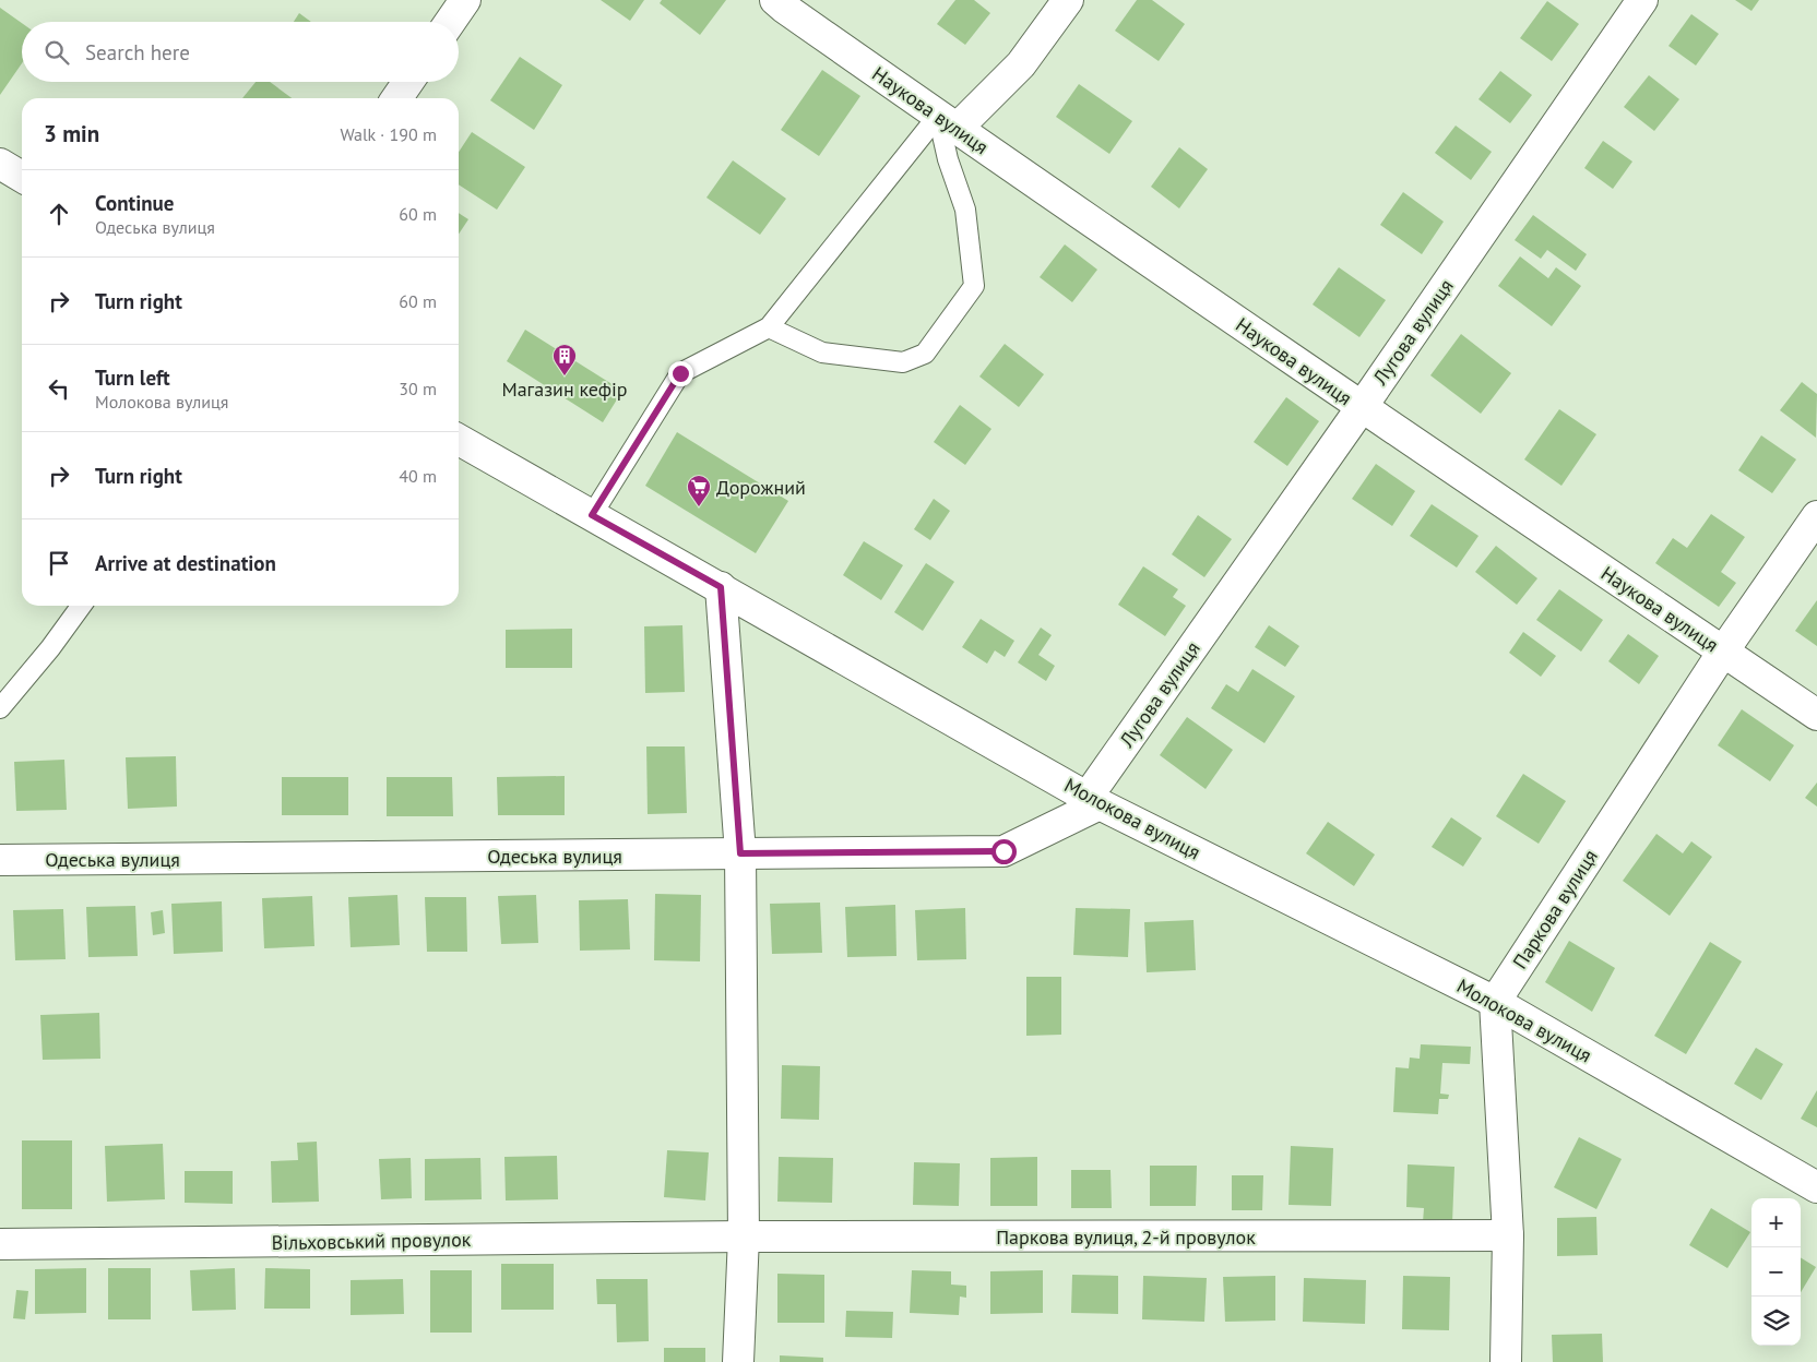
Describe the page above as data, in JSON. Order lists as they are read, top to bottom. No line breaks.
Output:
{"streets":{"street":["Наукова вулиця","Лугова вулиця","Молокова вулиця","Одеська вулиця","Паркова вулиця","Паркова вулиця, 2-й провулок","Вільховський провулок"]},"crossings":[["Наукова вулиця","Лугова вулиця"],["Наукова вулиця","Паркова вулиця"],["Лугова вулиця","Молокова вулиця"],["Лугова вулиця","Одеська вулиця"],["Молокова вулиця","Одеська вулиця"],["Молокова вулиця","Паркова вулиця"],["Паркова вулиця, 2-й провулок","Вільховський провулок"]],"places":{"building":["Магазин кефір"],"supermarket":["Дорожний"]},"page":{"search":"Search here","heading":["3 min","Walk · 190 m"],"list":[["Continue","Одеська вулиця","60 m"],["Turn right","60 m"],["Turn left","Молокова вулиця","30 m"],["Turn right","40 m"],"Arrive at destination"],"map_buttons":["+","−"]}}
